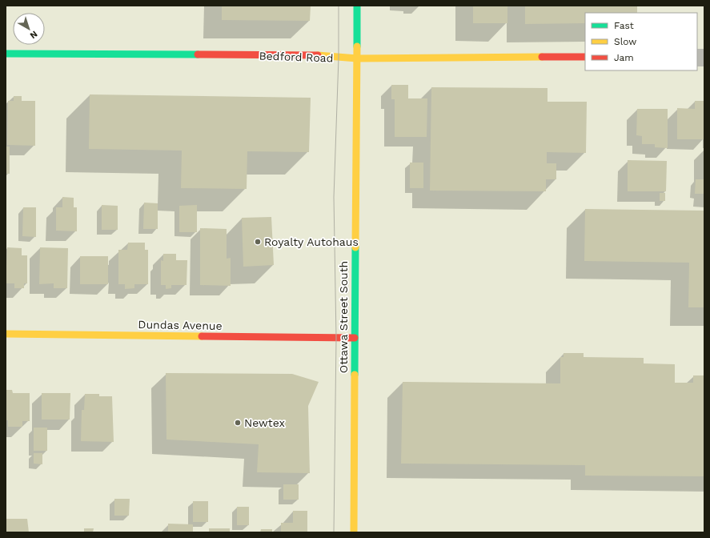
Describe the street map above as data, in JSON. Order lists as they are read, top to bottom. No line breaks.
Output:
{"streets":{"street":["Bedford Road","Ottawa Street South","Dundas Avenue"]},"crossings":[["Bedford Road","Ottawa Street South"],["Ottawa Street South","Dundas Avenue"]],"places":["Royalty Autohaus","Newtex"],"legend":["Fast","Slow","Jam"],"north":"bottom right"}
